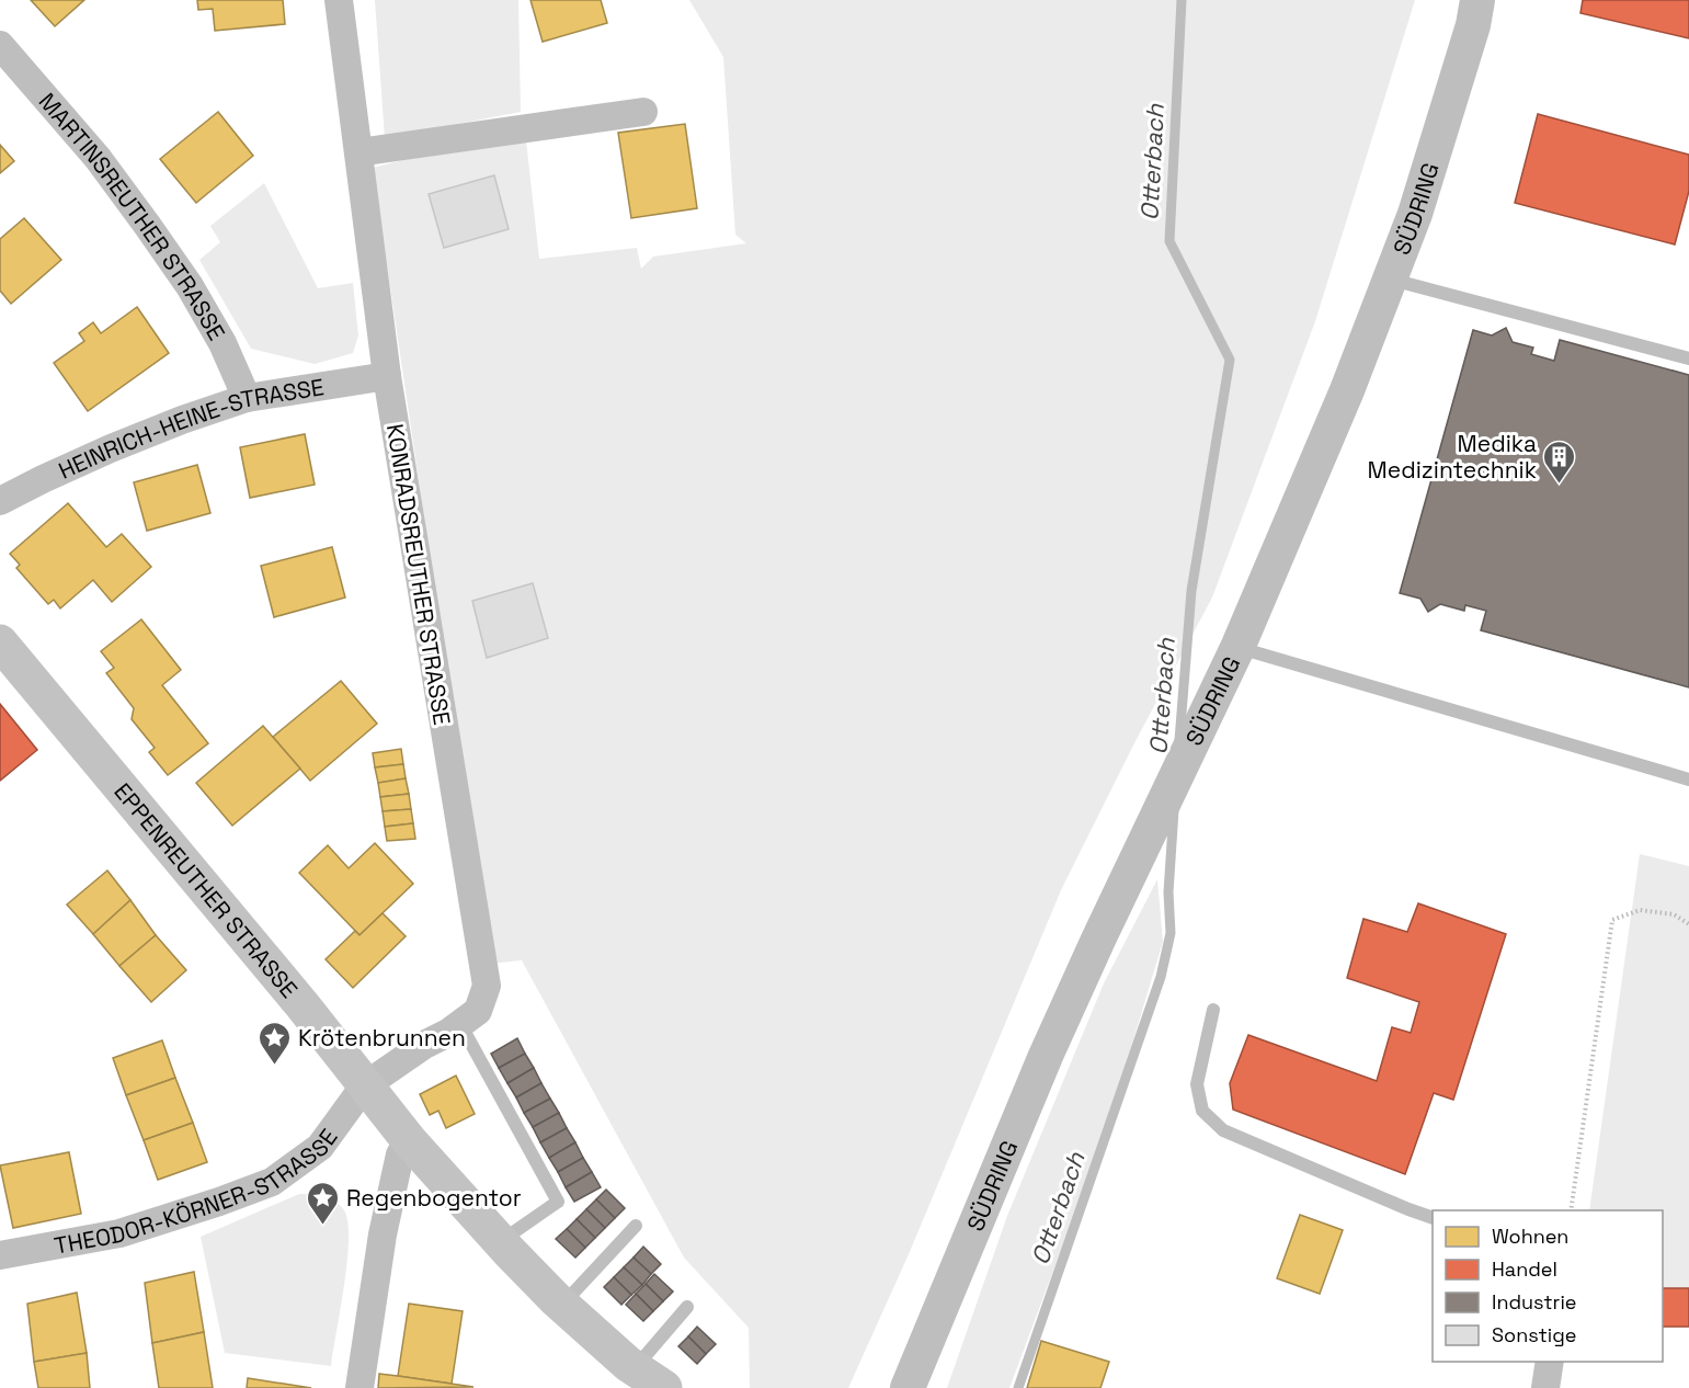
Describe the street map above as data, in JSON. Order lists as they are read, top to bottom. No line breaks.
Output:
{"streets":{"main road":["EPPENREUTHER STRASSE"],"street":["SÜDRING","MARTINSREUTHER STRASSE","HEINRICH-HEINE-STRASSE","KONRADSREUTHER STRASSE","THEODOR-KÖRNER-STRASSE"]},"crossings":[["MARTINSREUTHER STRASSE","HEINRICH-HEINE-STRASSE"],["HEINRICH-HEINE-STRASSE","KONRADSREUTHER STRASSE"],["KONRADSREUTHER STRASSE","EPPENREUTHER STRASSE"],["KONRADSREUTHER STRASSE","THEODOR-KÖRNER-STRASSE"],["EPPENREUTHER STRASSE","THEODOR-KÖRNER-STRASSE"]],"water":["Otterbach"],"places":{"building":["Medika Medizintechnik"],"place":["Krötenbrunnen","Regenbogentor"]},"legend":["Wohnen","Handel","Industrie","Sonstige"]}
